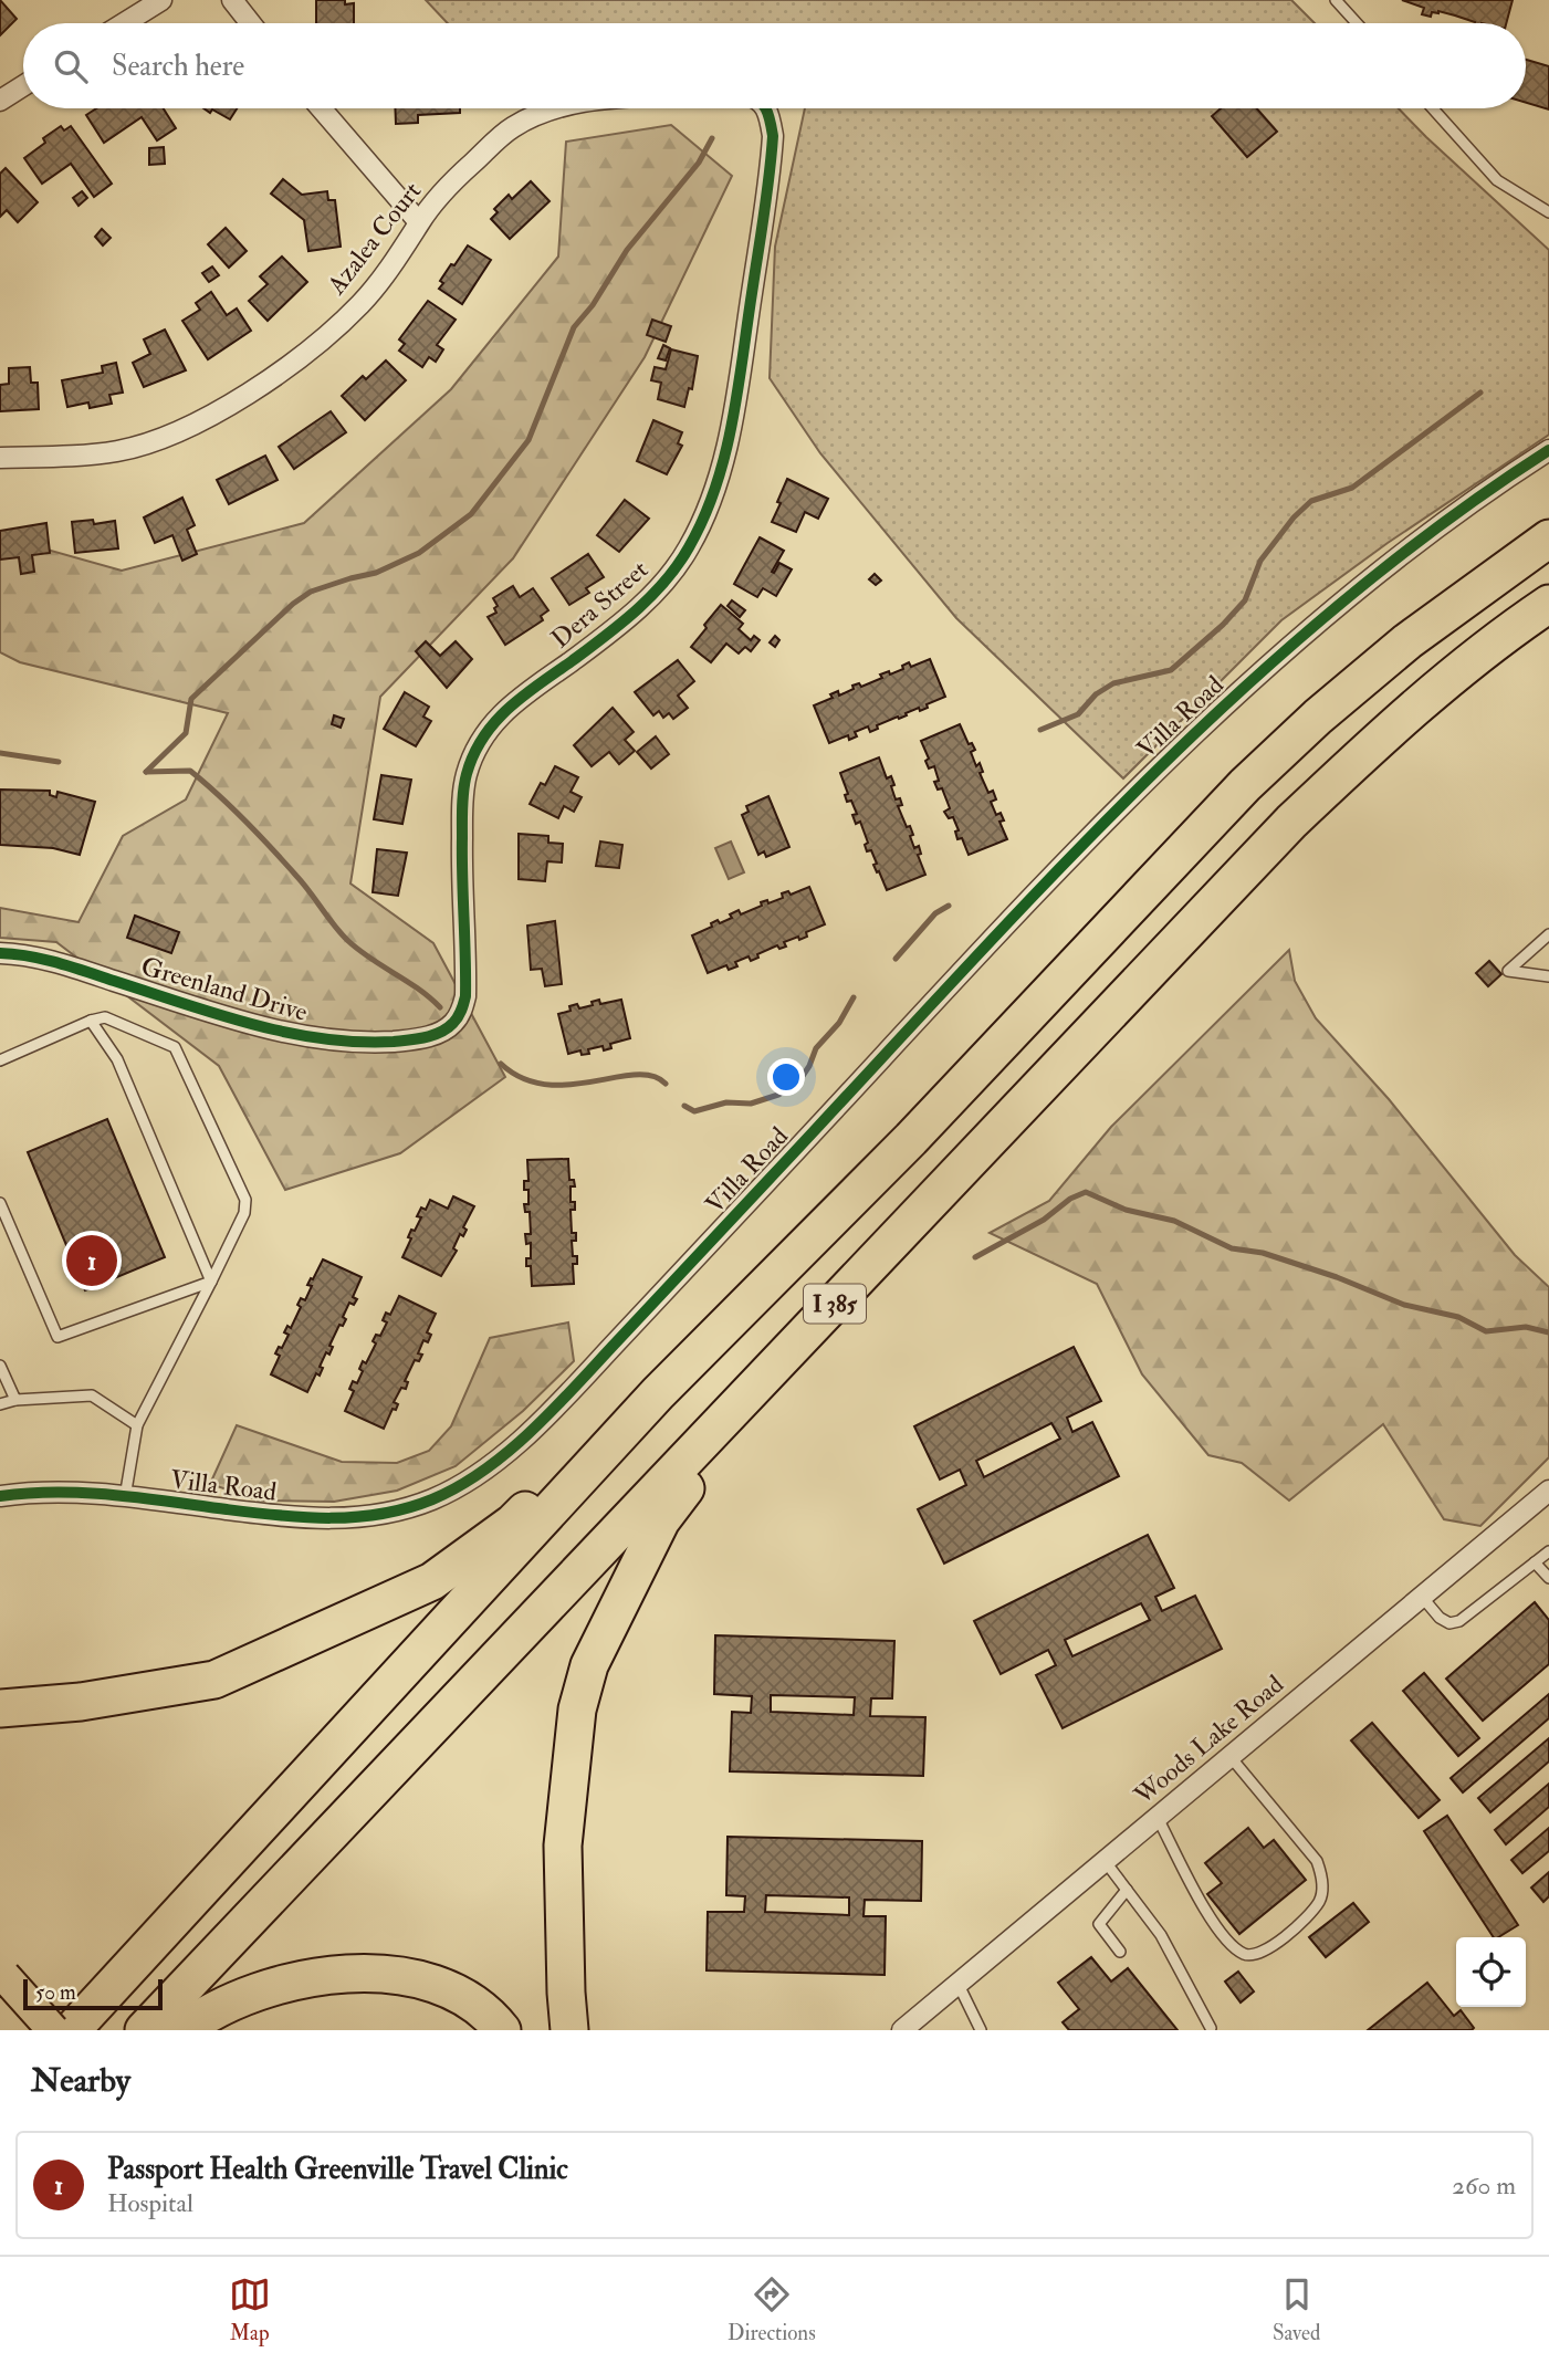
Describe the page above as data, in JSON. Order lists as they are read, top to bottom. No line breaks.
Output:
{"streets":{"highway":["I 385"],"street":["Azalea Court","Dera Street","Villa Road","Greenland Drive","Woods Lake Road"]},"crossings":[["Dera Street","Greenland Drive"]],"scale_bar":"50 m","page":{"search":"Search here","pins":"1","scale":"50 m","heading":"Nearby","list":[{"mark":"1","name":"Passport Health Greenville Travel Clinic","note":"Hospital","value":"260 m"}],"nav":["Map","Directions","Saved"]}}
